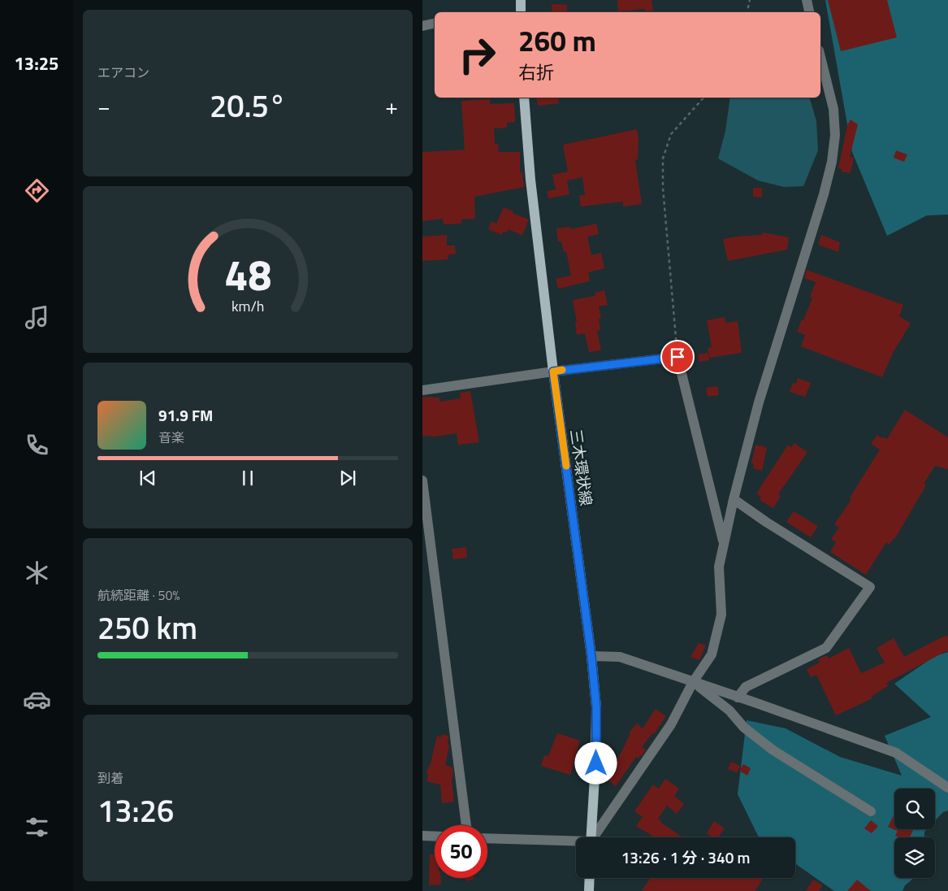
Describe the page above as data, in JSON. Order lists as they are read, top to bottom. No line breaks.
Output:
{"streets":{"main road":["三木環状線"]},"page":{"tabs":"13:25","tile":["エアコン",["航続距離 · 50%","250 km"],["到着","13:26"]],"turn":["260 m","右折"],"heat":["−","20.5°","+"],"song":["91.9 FM","音楽"],"limit":"50","trip":"13:26 · 1 分 · 340 m","gauge":["48","km/h"]}}
